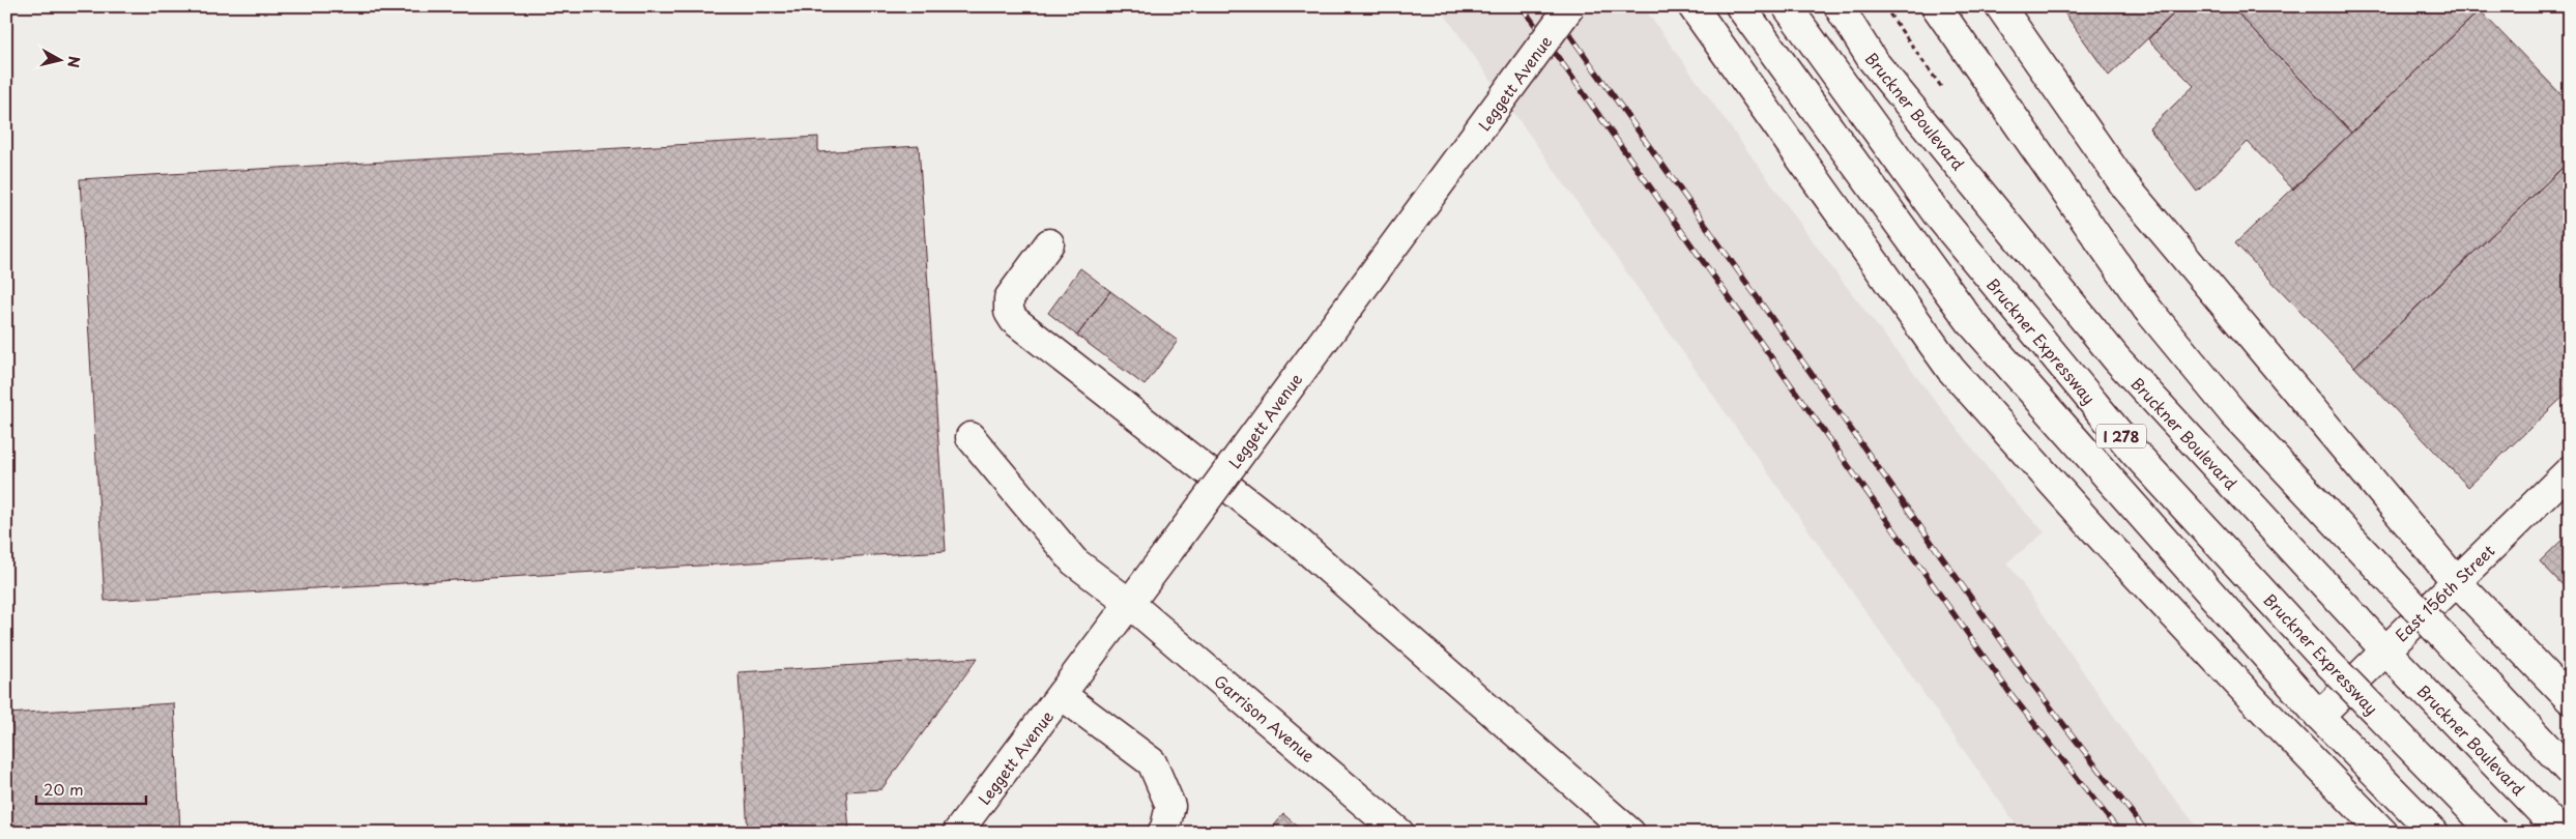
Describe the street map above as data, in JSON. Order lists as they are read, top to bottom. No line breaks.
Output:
{"streets":{"main road":["Leggett Avenue","Bruckner Boulevard","Bruckner Expressway","I 278","East 156th Street","Garrison Avenue"]},"crossings":[["Leggett Avenue","Garrison Avenue"],["Bruckner Boulevard","East 156th Street"]],"scale_bar":"20 m","north":"right"}
